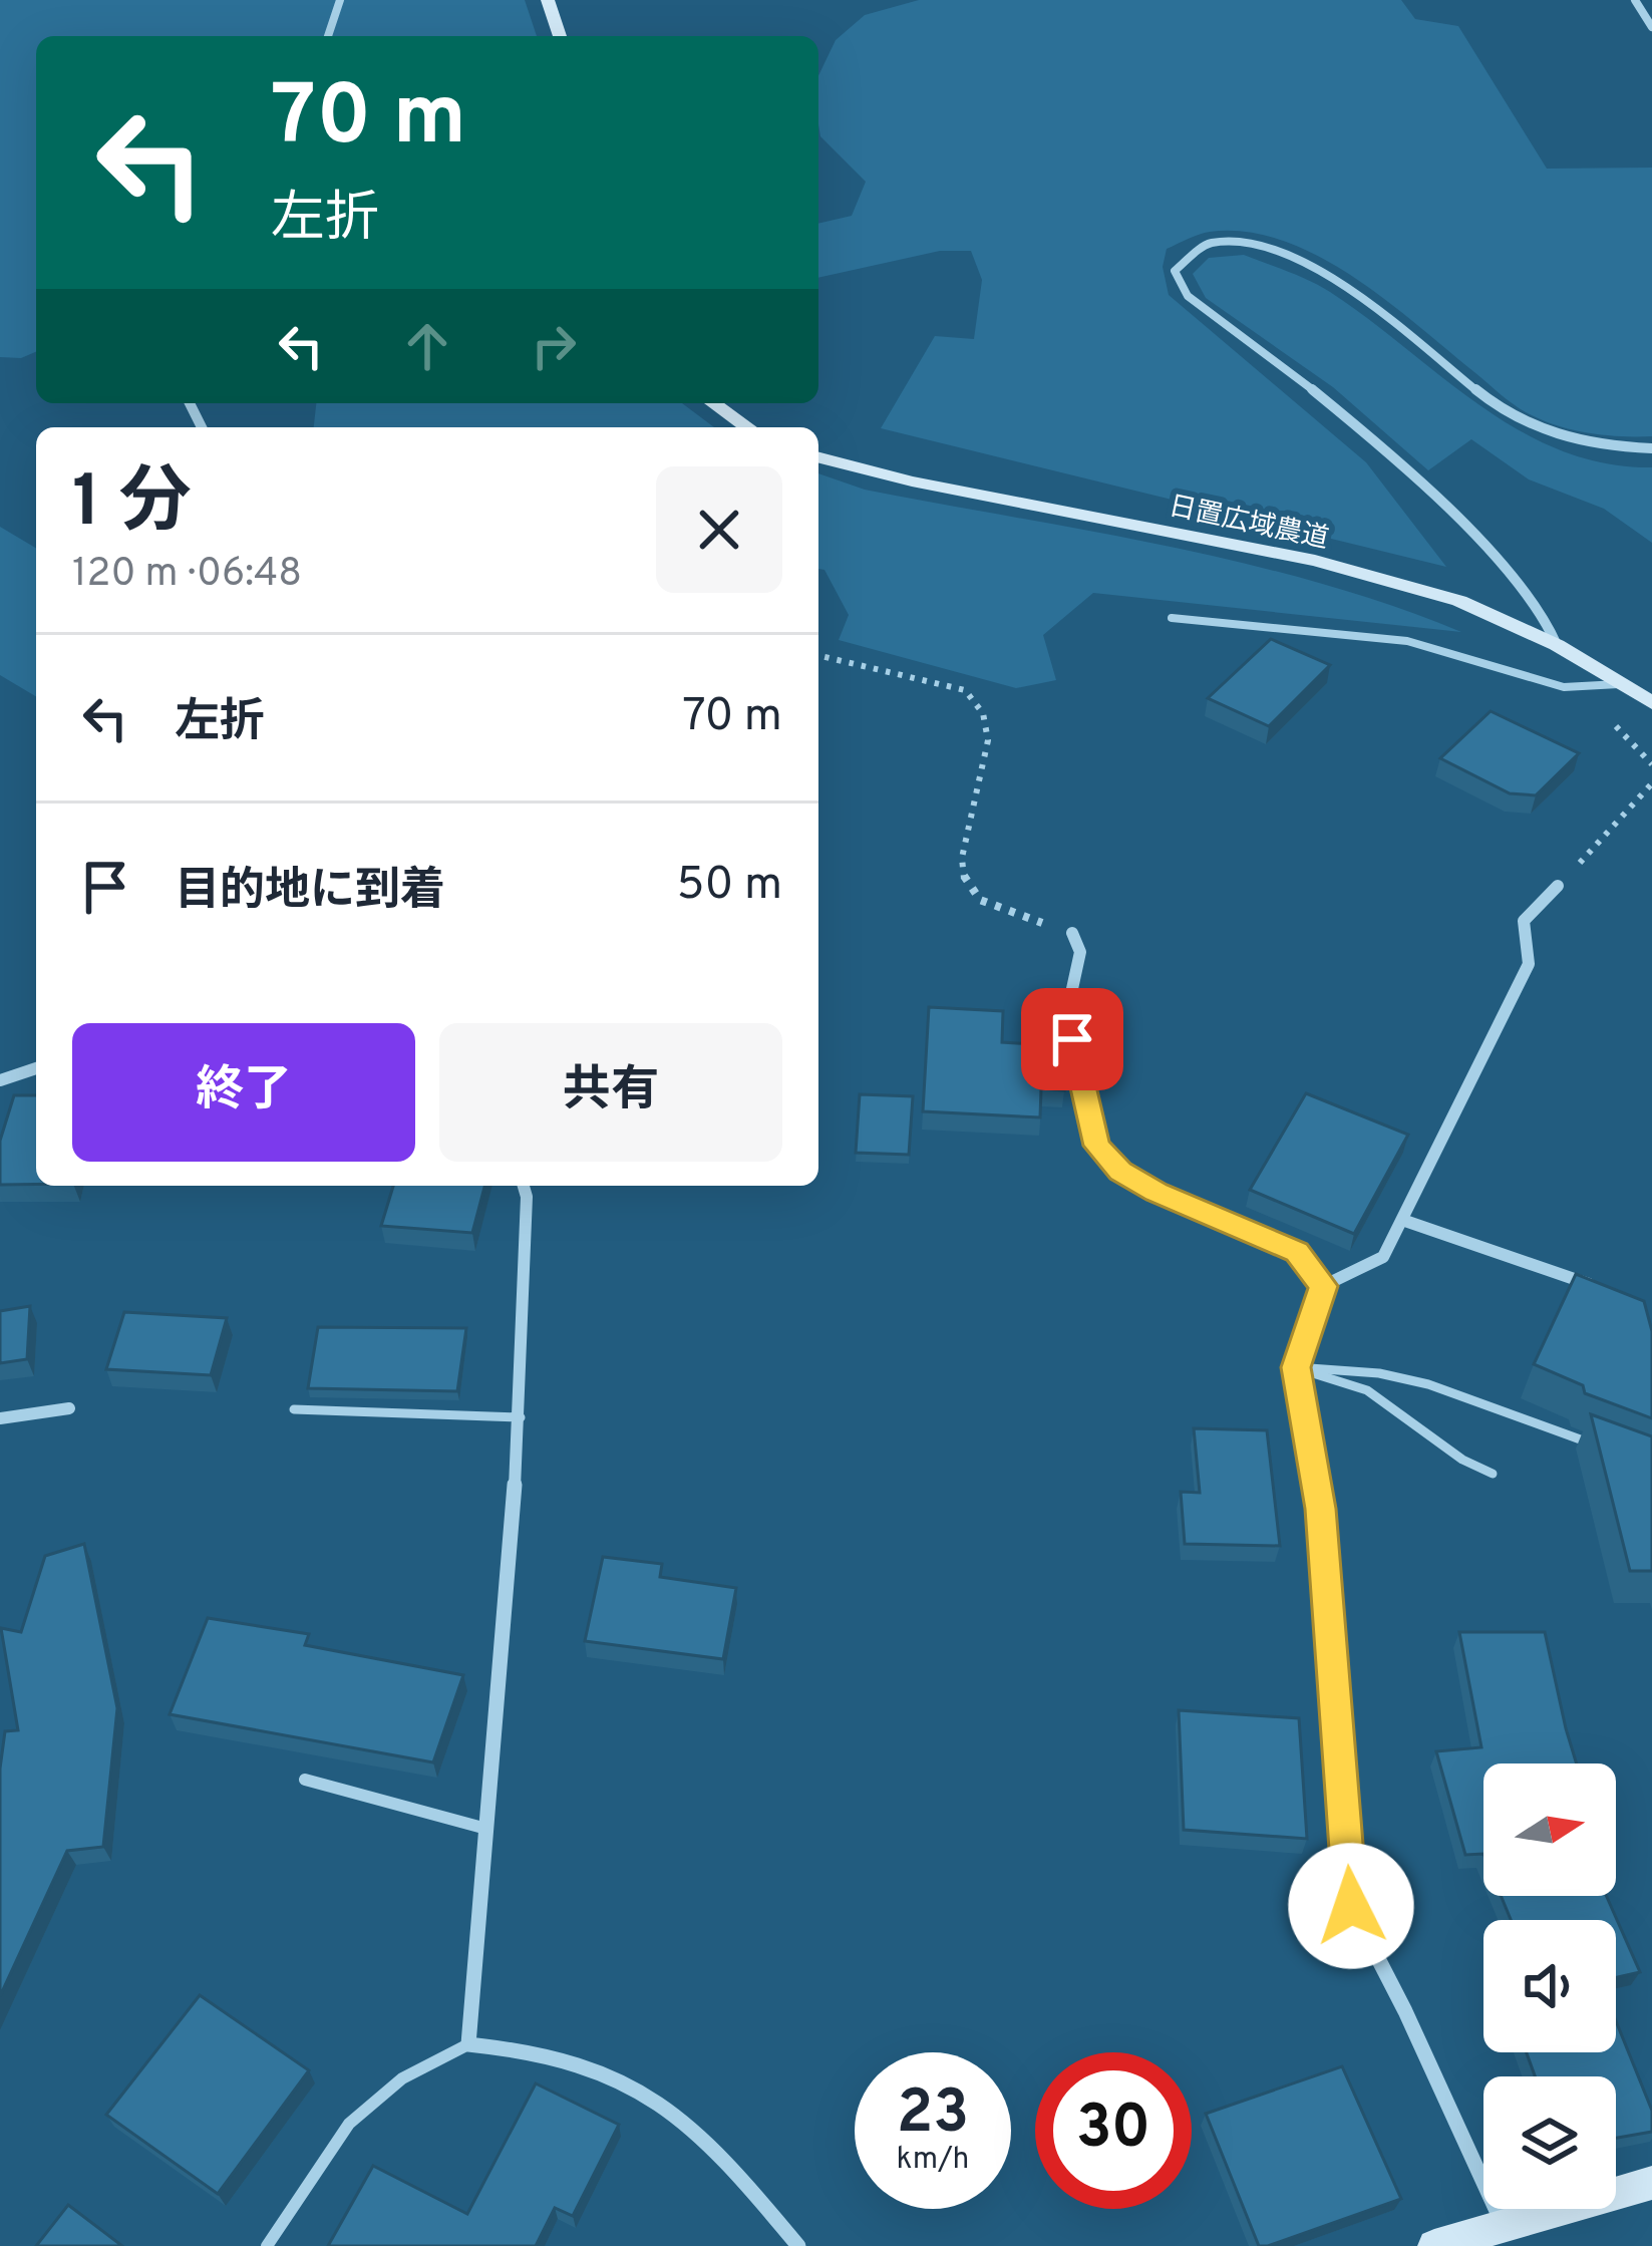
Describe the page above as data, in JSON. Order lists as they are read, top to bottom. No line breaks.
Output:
{"streets":{"street":["日置広域農道"]},"north":"right","page":{"turn":["70 m","左折"],"heading":["1 分","120 m · 06:48"],"list":[{"name":"左折","value":"70 m"},{"name":"目的地に到着","value":"50 m"}],"buttons":["終了","共有"],"speed":"23 km/h","limit":"30"}}
